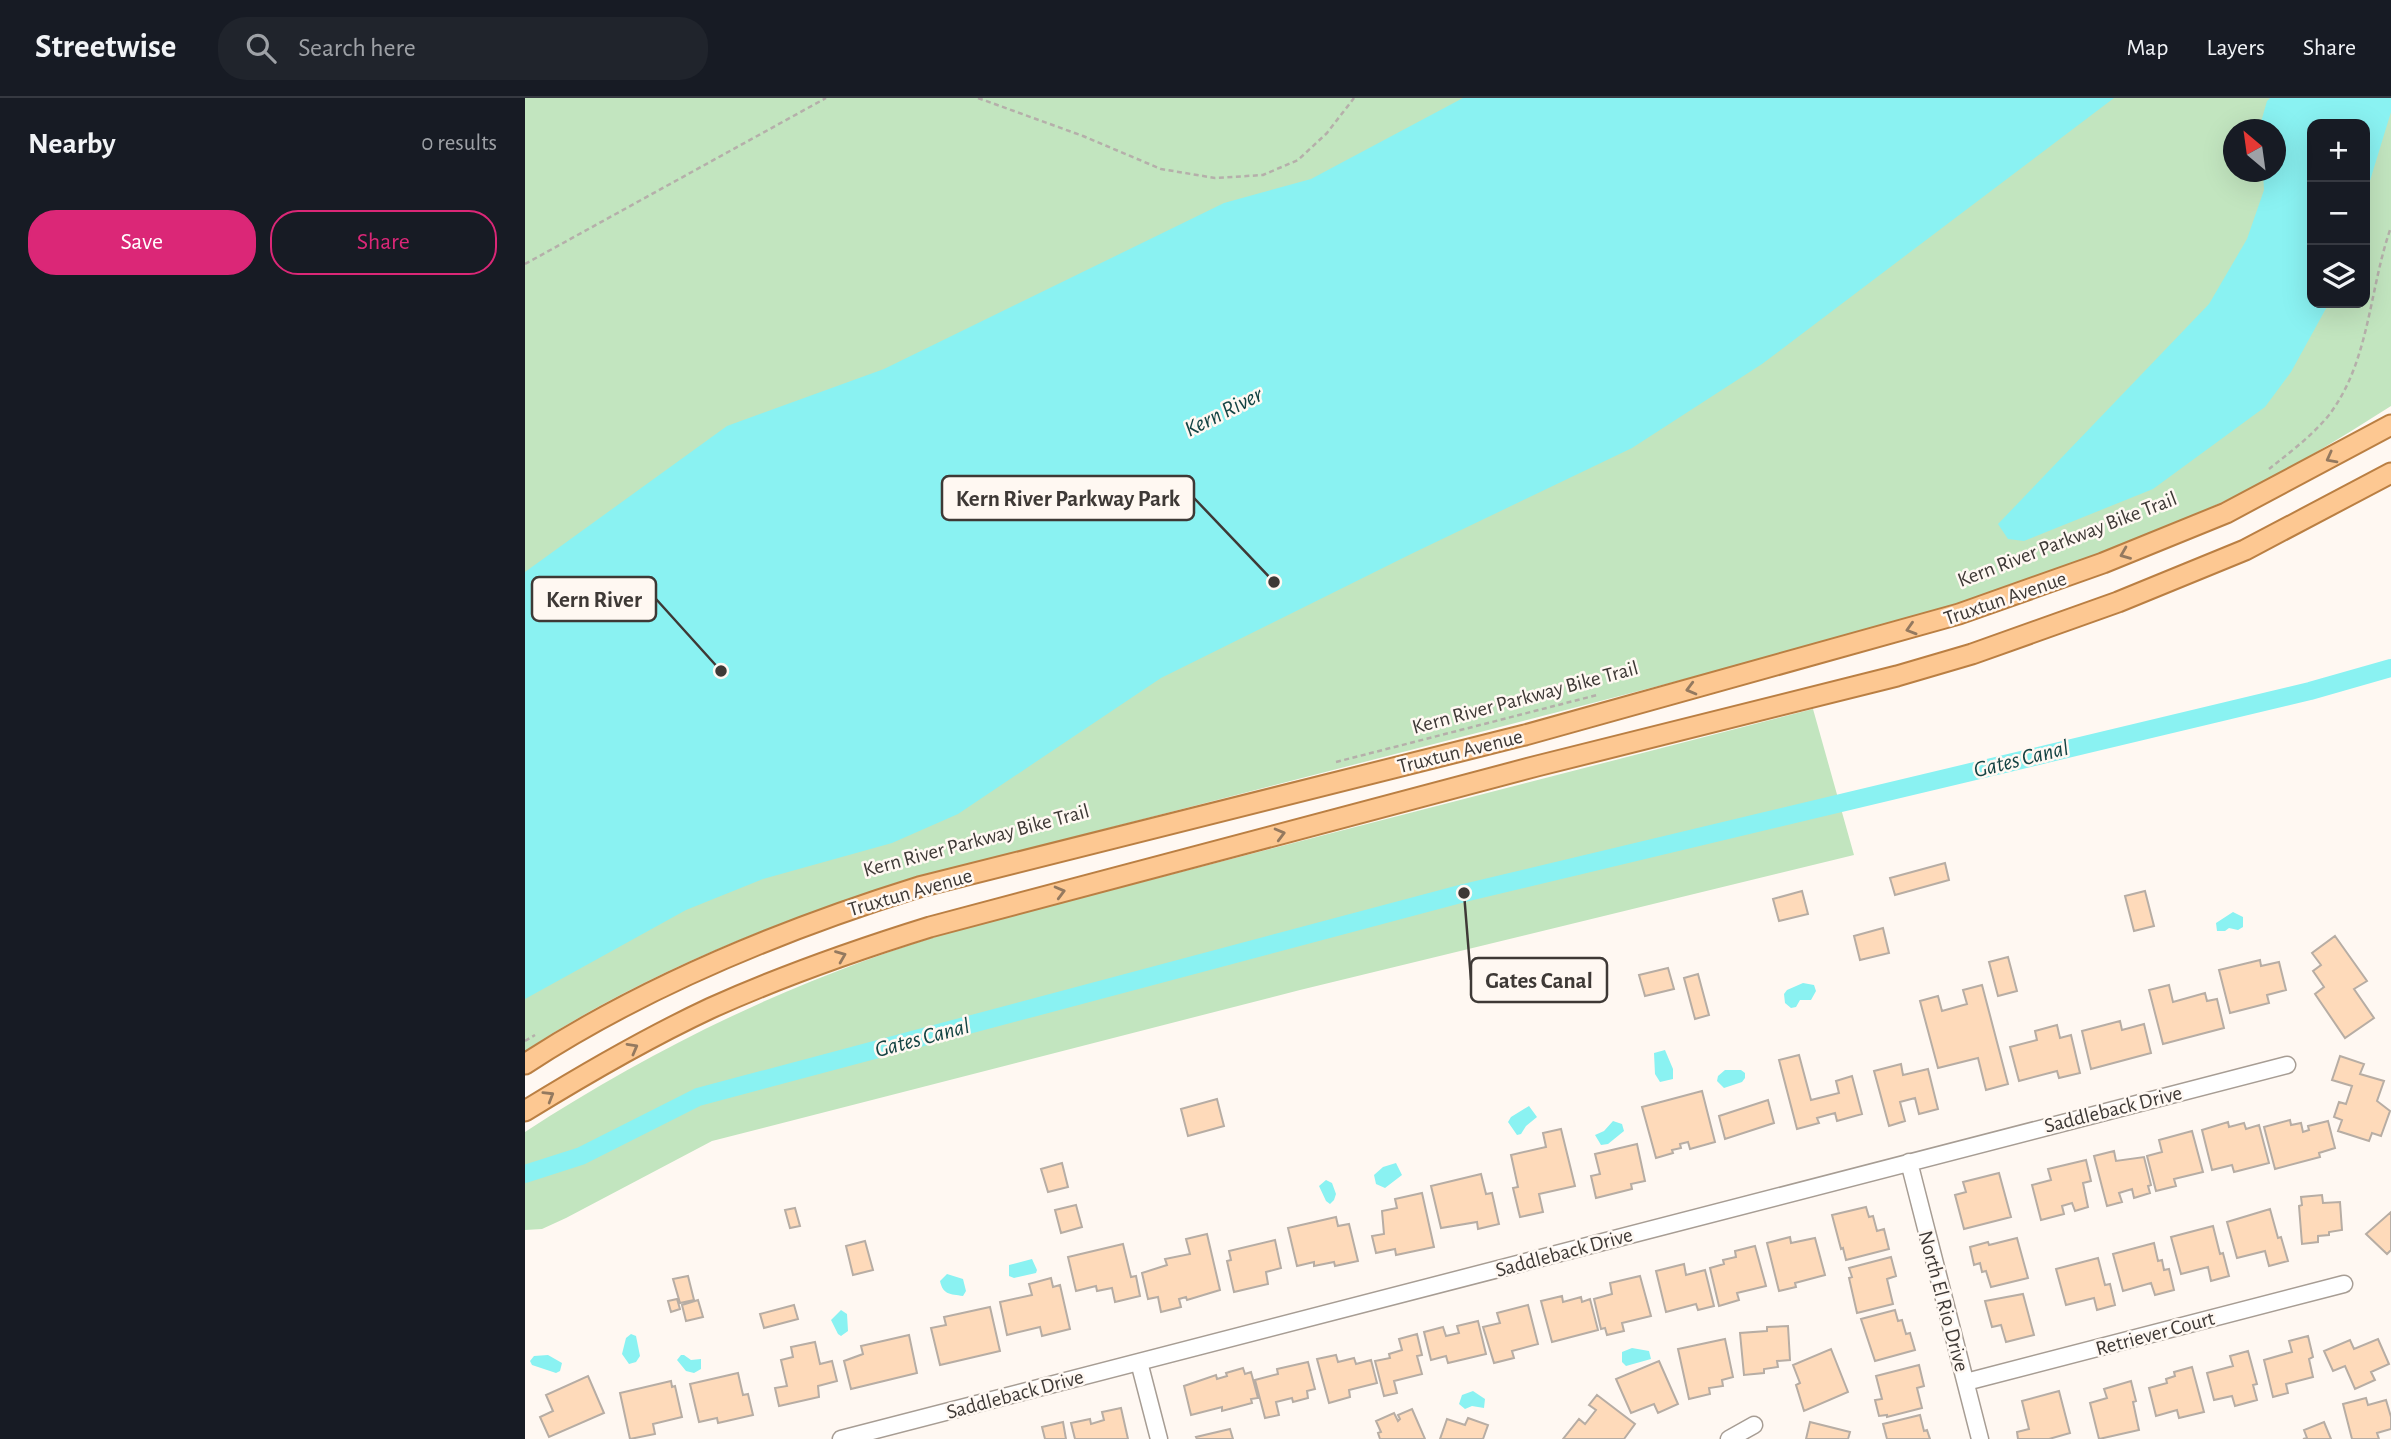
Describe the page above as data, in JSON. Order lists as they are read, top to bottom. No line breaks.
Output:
{"streets":{"main road":["Truxtun Avenue"],"street":["Saddleback Drive","North El Rio Drive","Retriever Court"],"path":["Kern River Parkway Bike Trail"]},"crossings":[["Saddleback Drive","North El Rio Drive"],["North El Rio Drive","Retriever Court"]],"water":["Kern River","Gates Canal"],"places":["Kern River Parkway Park","Kern River","Gates Canal"],"north":"top left","page":{"header":"Streetwise","search":"Search here","nav":["Map","Layers","Share"],"heading":["Nearby","0 results"],"map_buttons":["+","−"],"buttons":["Save","Share"]}}
